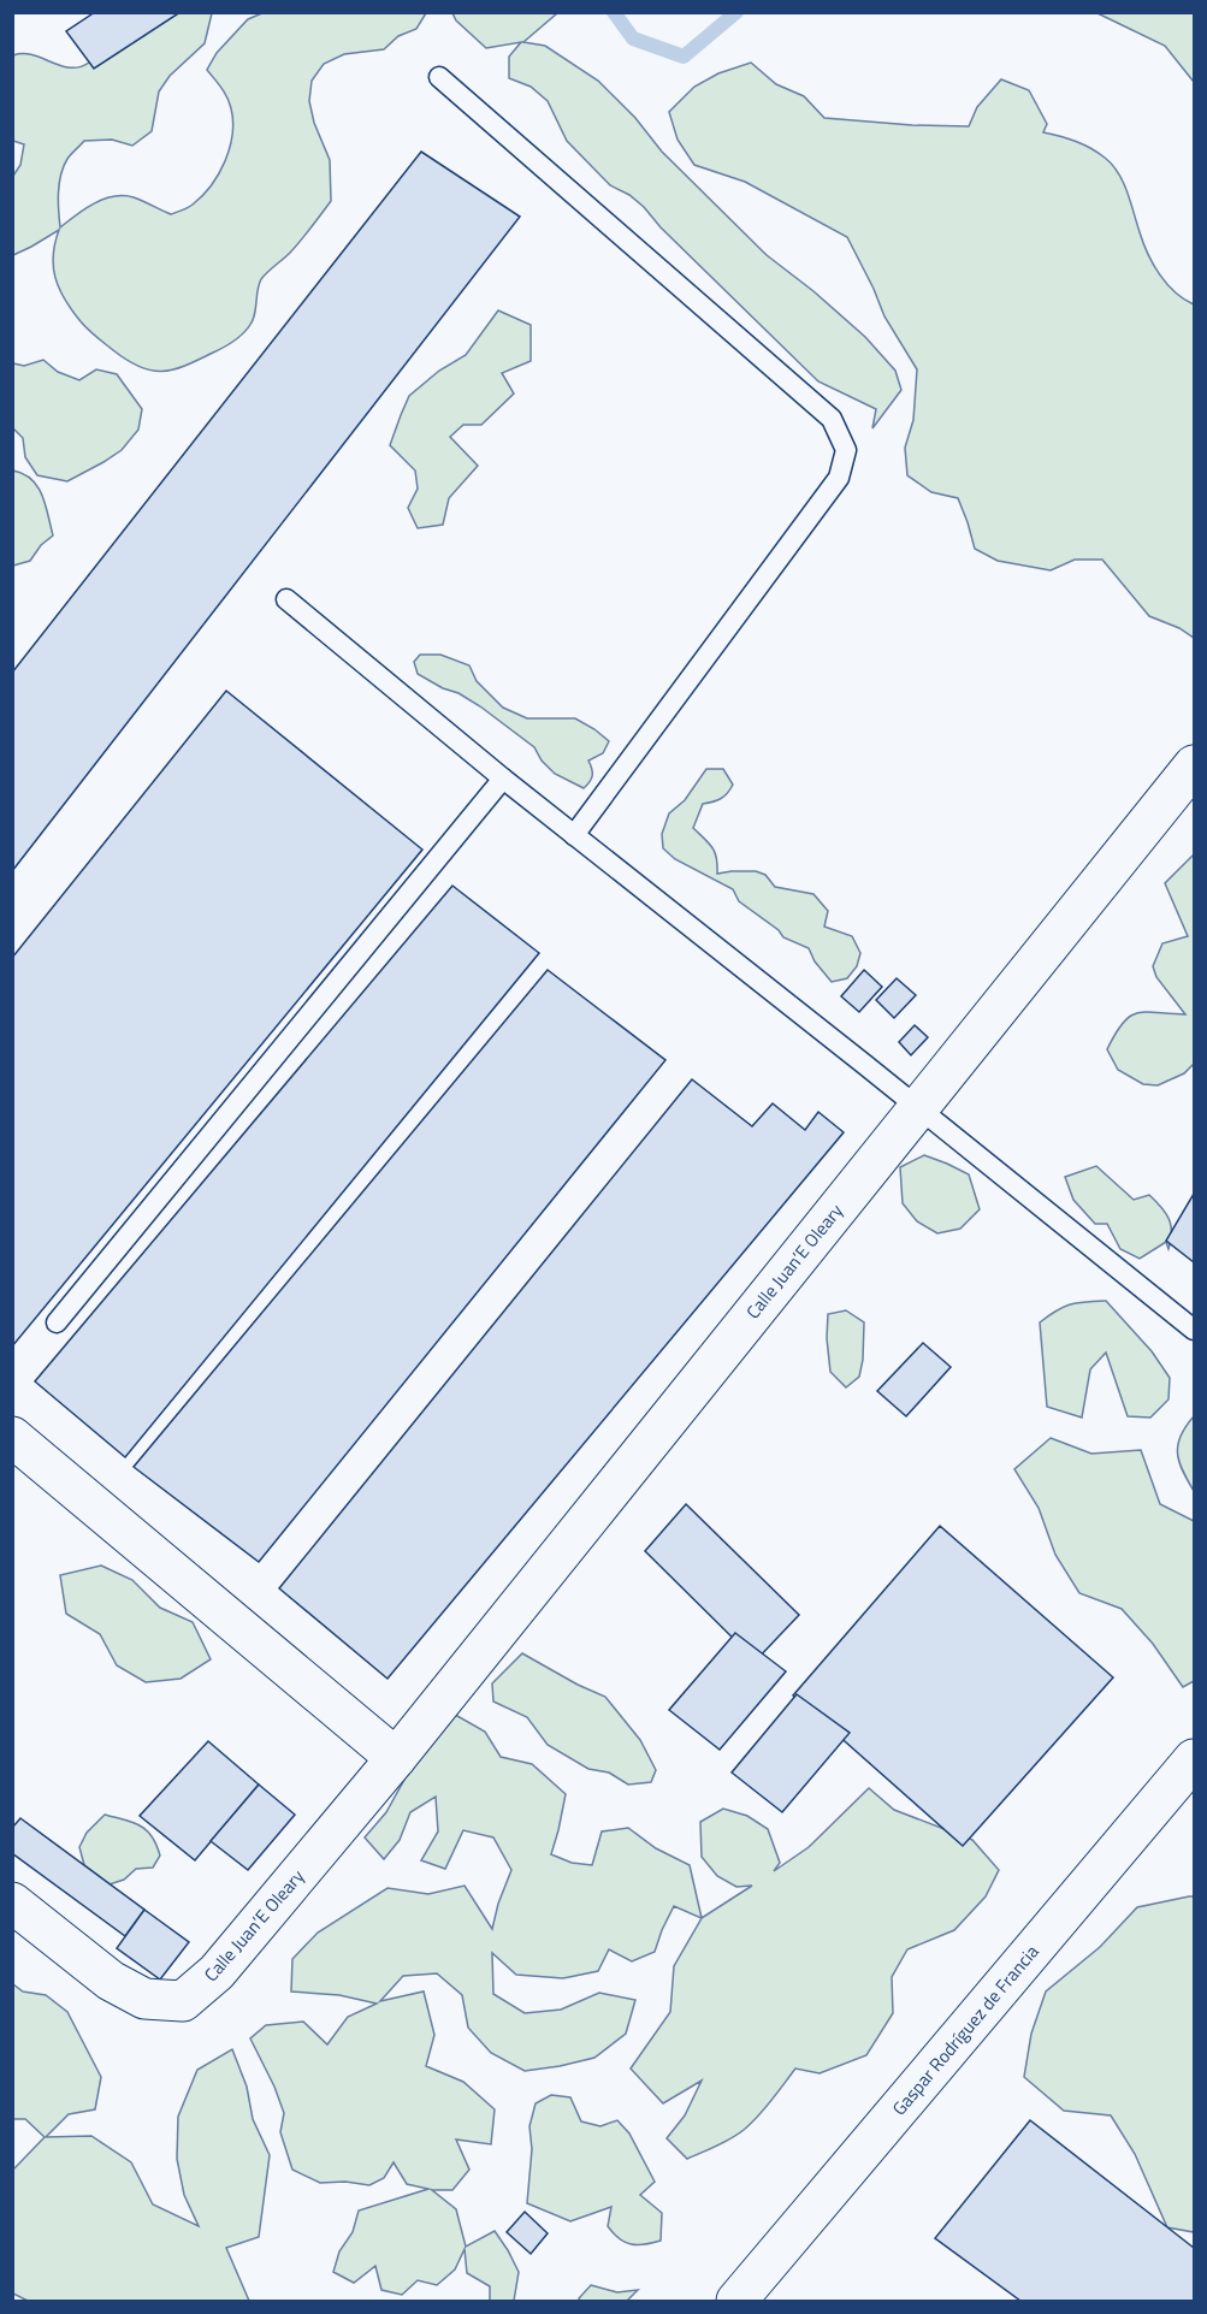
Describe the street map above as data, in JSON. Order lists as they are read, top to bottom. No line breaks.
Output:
{"streets":{"street":["Calle Juan’E Oleary","Gaspar Rodríguez de Francia"]}}
